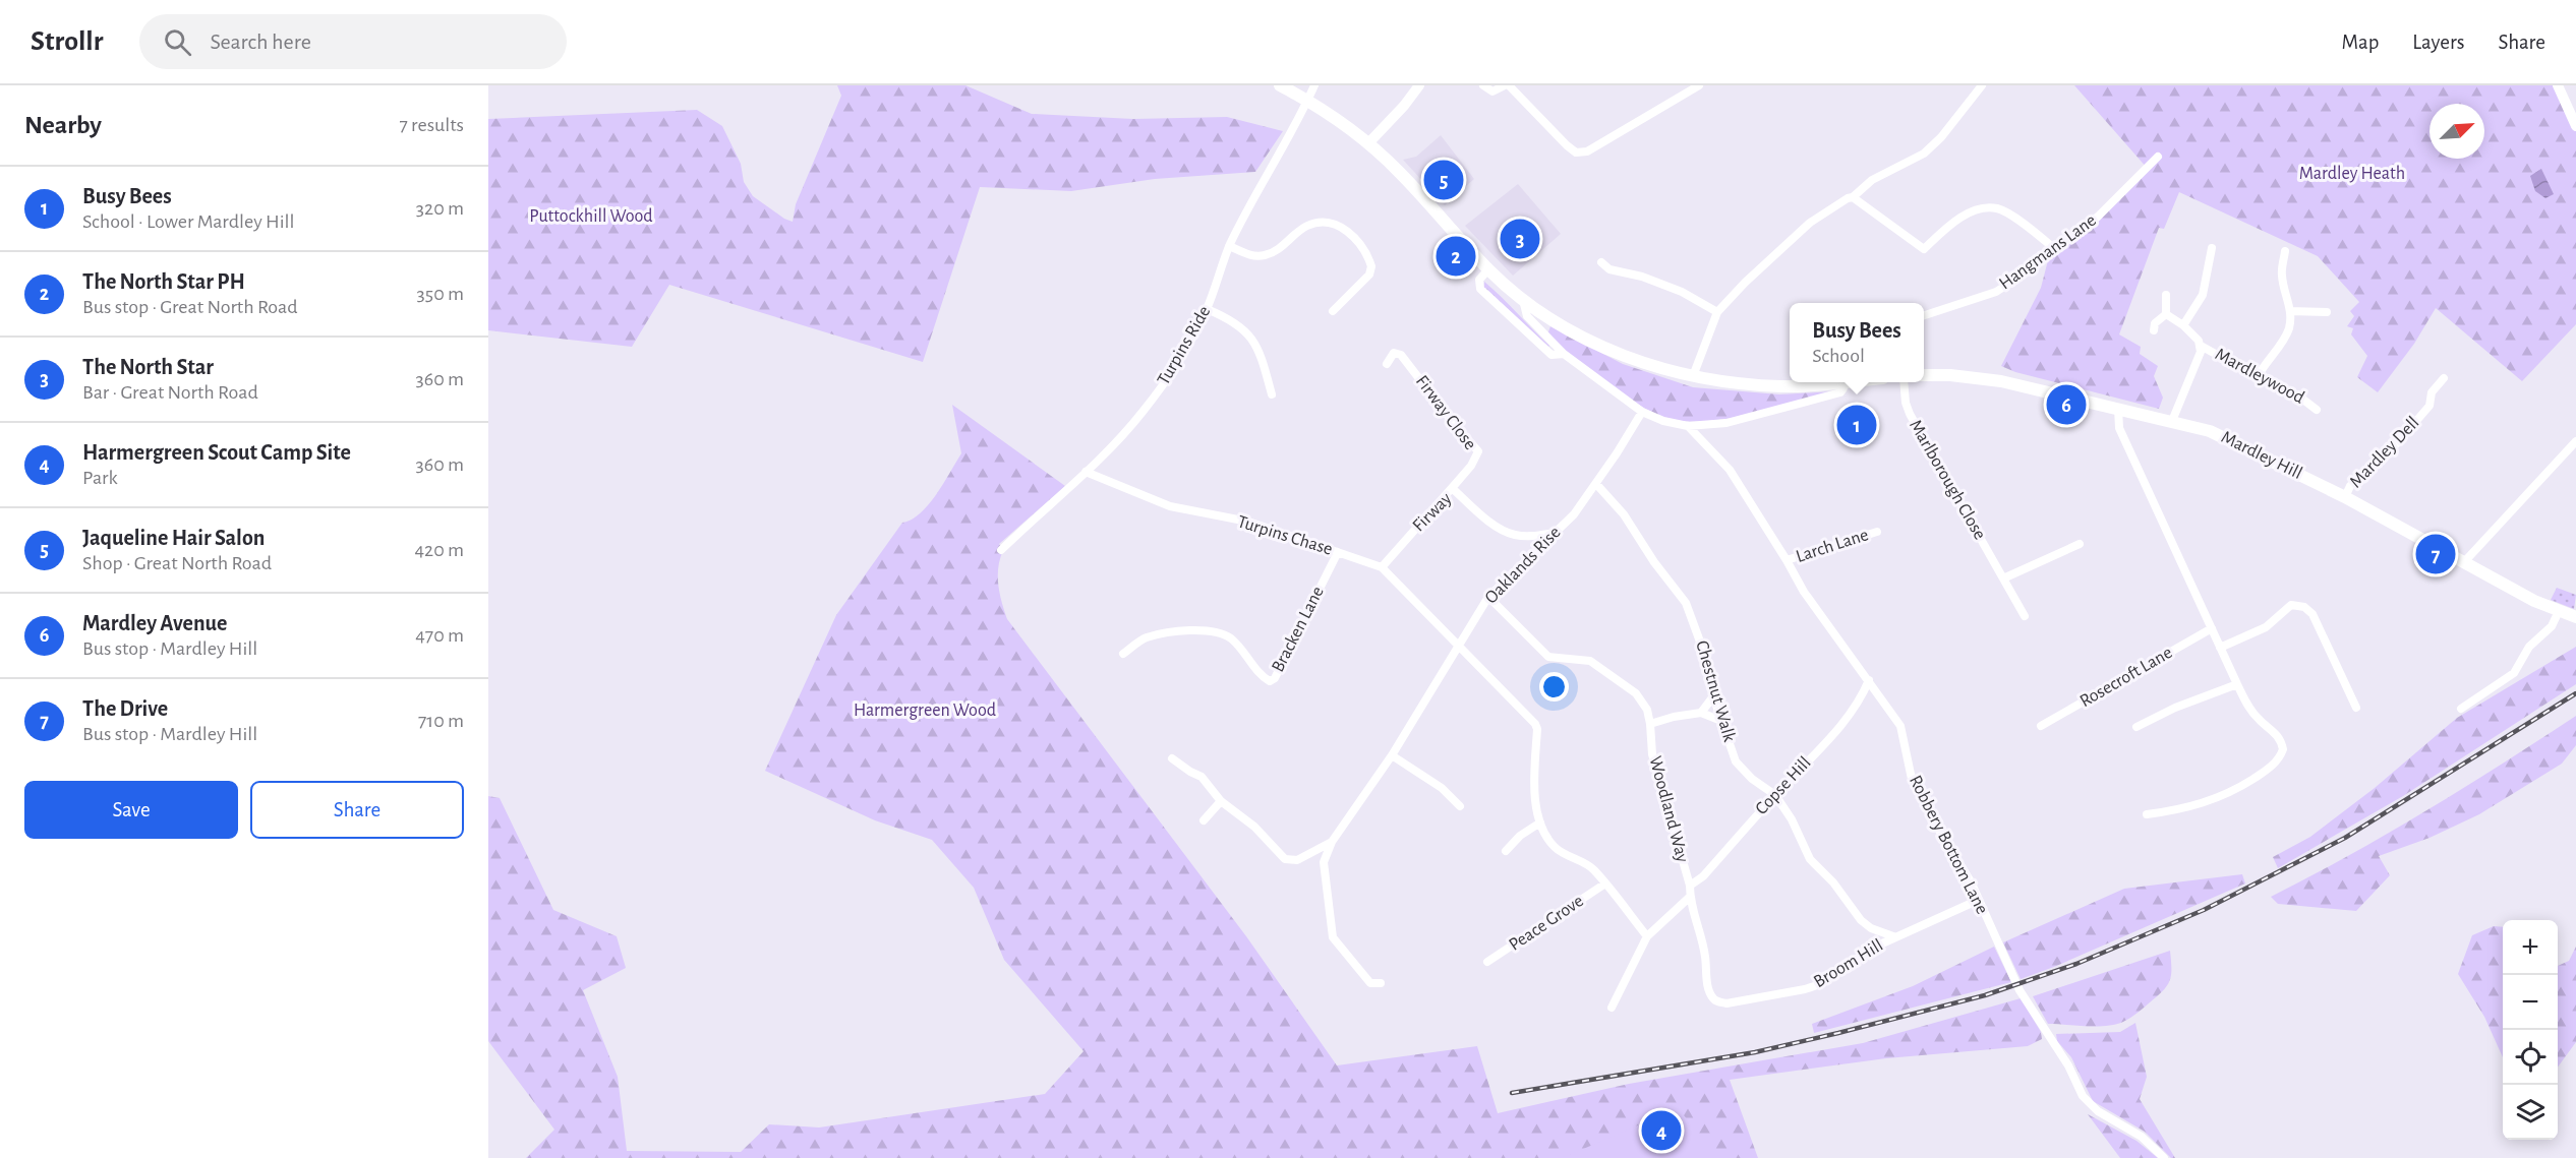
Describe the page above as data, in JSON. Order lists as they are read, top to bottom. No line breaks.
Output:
{"streets":{"main road":["Mardley Hill"],"street":["Hangmans Lane","Turpins Ride","Mardleywood","Firway Close","Mardley Dell","Marlborough Close","Firway","Turpins Chase","Larch Lane","Oaklands Rise","Bracken Lane","Rosecroft Lane","Chestnut Walk","Copse Hill","Woodland Way","Robbery Bottom Lane","Peace Grove","Broom Hill"]},"crossings":[["Turpins Ride","Turpins Chase"],["Mardleywood","Mardley Hill"],["Firway Close","Firway"],["Mardley Dell","Mardley Hill"],["Firway","Turpins Chase"],["Firway","Oaklands Rise"],["Turpins Chase","Oaklands Rise"],["Turpins Chase","Bracken Lane"],["Larch Lane","Robbery Bottom Lane"],["Oaklands Rise","Chestnut Walk"],["Oaklands Rise","Woodland Way"],["Chestnut Walk","Copse Hill"],["Chestnut Walk","Broom Hill"],["Copse Hill","Woodland Way"],["Copse Hill","Robbery Bottom Lane"],["Woodland Way","Broom Hill"],["Robbery Bottom Lane","Broom Hill"]],"parks":["Mardley Heath","Puttockhill Wood","Harmergreen Wood"],"north":"top right","page":{"header":"Strollr","search":"Search here","nav":["Map","Layers","Share"],"heading":["Nearby","7 results"],"pins":["5","3","2","6","1","7","4"],"list":[{"mark":"1","name":"Busy Bees","note":"School · Lower Mardley Hill","value":"320 m"},{"mark":"2","name":"The North Star PH","note":"Bus stop · Great North Road","value":"350 m"},{"mark":"3","name":"The North Star","note":"Bar · Great North Road","value":"360 m"},{"mark":"4","name":"Harmergreen Scout Camp Site","note":"Park","value":"360 m"},{"mark":"5","name":"Jaqueline Hair Salon","note":"Shop · Great North Road","value":"420 m"},{"mark":"6","name":"Mardley Avenue","note":"Bus stop · Mardley Hill","value":"470 m"},{"mark":"7","name":"The Drive","note":"Bus stop · Mardley Hill","value":"710 m"}],"popup":["Busy Bees","School"],"buttons":["Save","Share"],"map_buttons":["+","−"]}}
